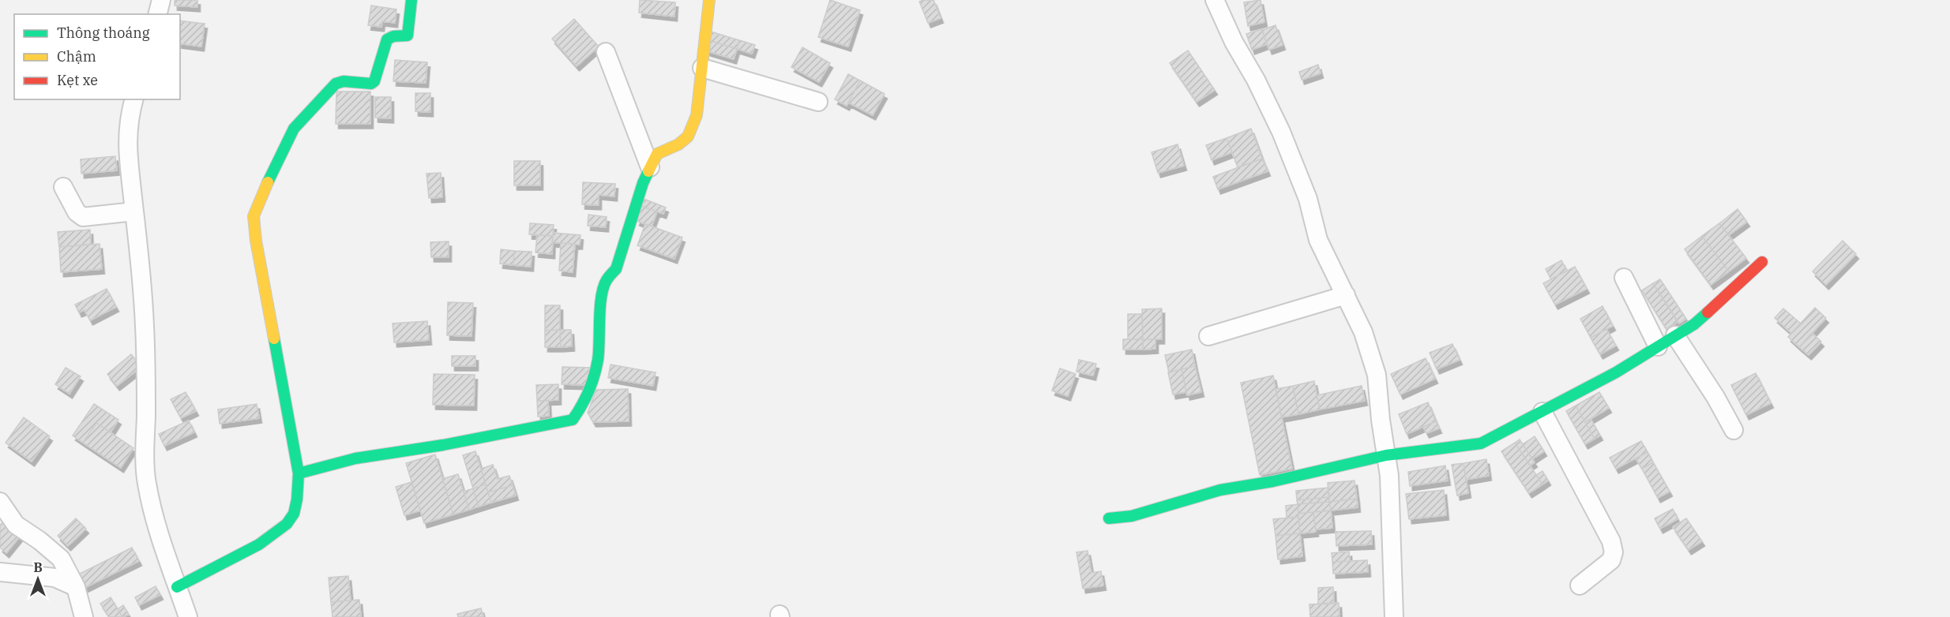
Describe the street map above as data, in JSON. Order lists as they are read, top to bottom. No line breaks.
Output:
{"legend":["Thông thoáng","Chậm","Kẹt xe"],"north":"top"}
